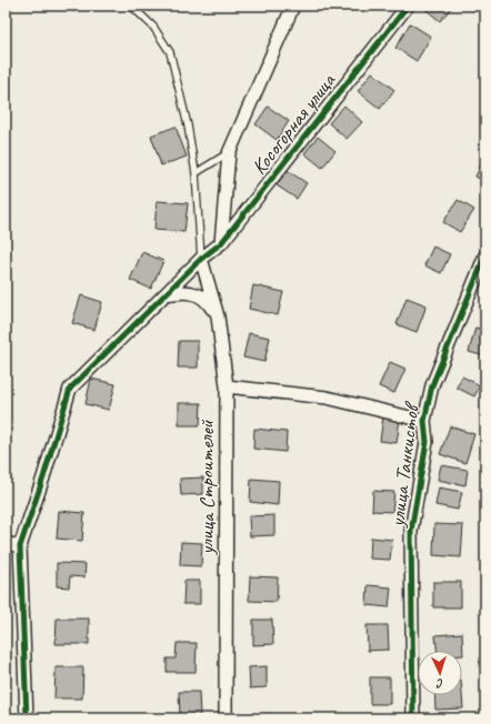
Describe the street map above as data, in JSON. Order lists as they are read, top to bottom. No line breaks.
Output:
{"streets":{"street":["Косогорная улица","улица Танкистов","улица Строителей"]},"crossings":[["Косогорная улица","улица Строителей"]],"north":"bottom"}
